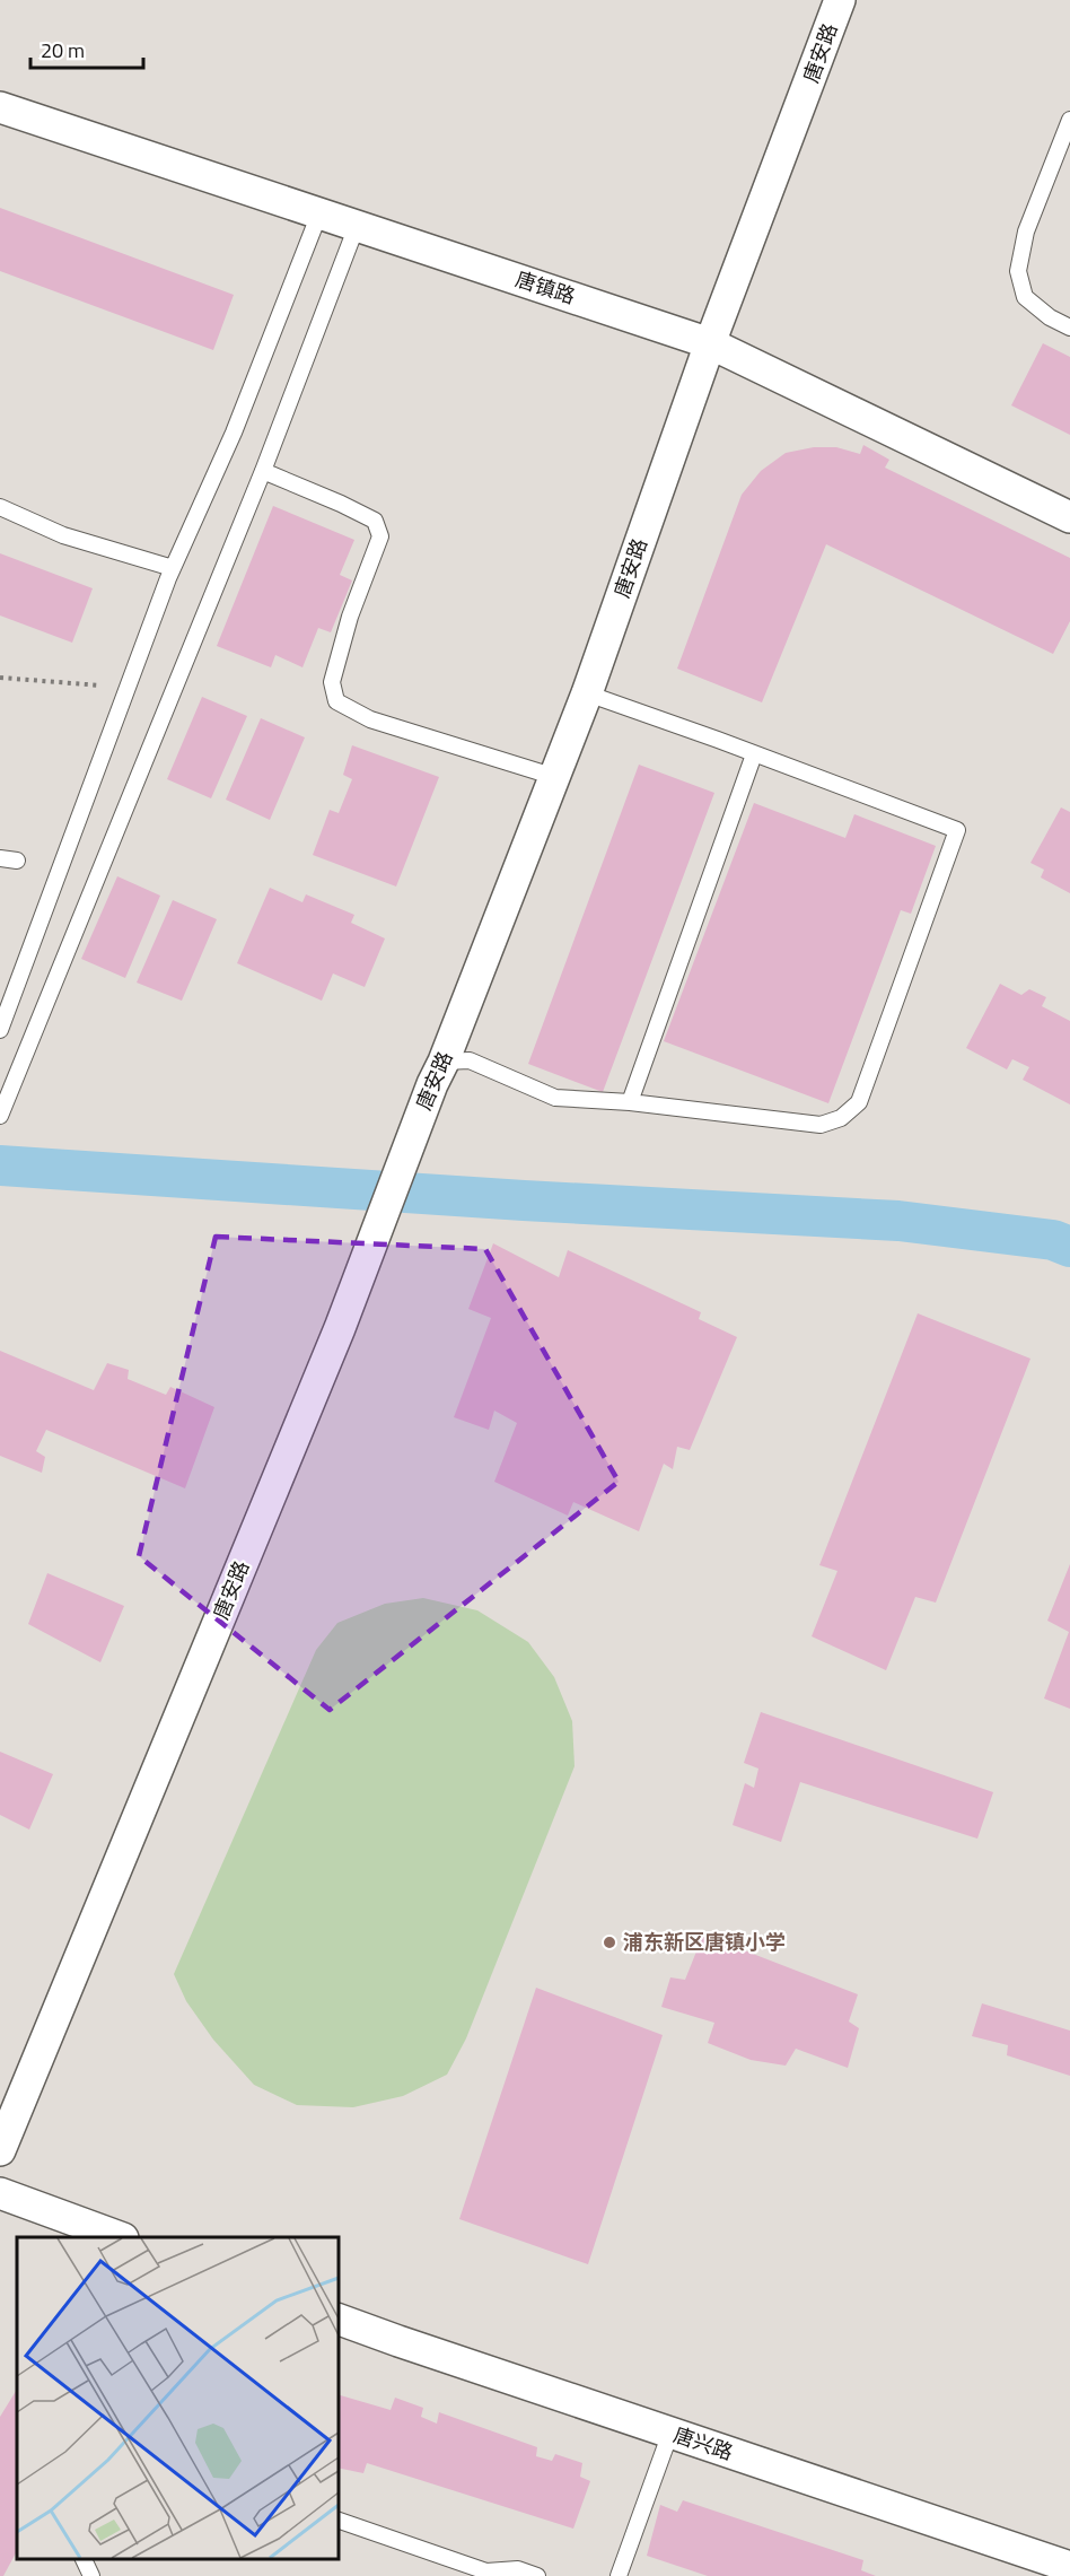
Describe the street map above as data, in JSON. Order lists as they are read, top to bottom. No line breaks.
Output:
{"streets":{"street":["唐安路","唐镇路","唐兴路"]},"crossings":[["唐安路","唐镇路"]],"places":["浦东新区唐镇小学"],"scale_bar":"20 m"}
